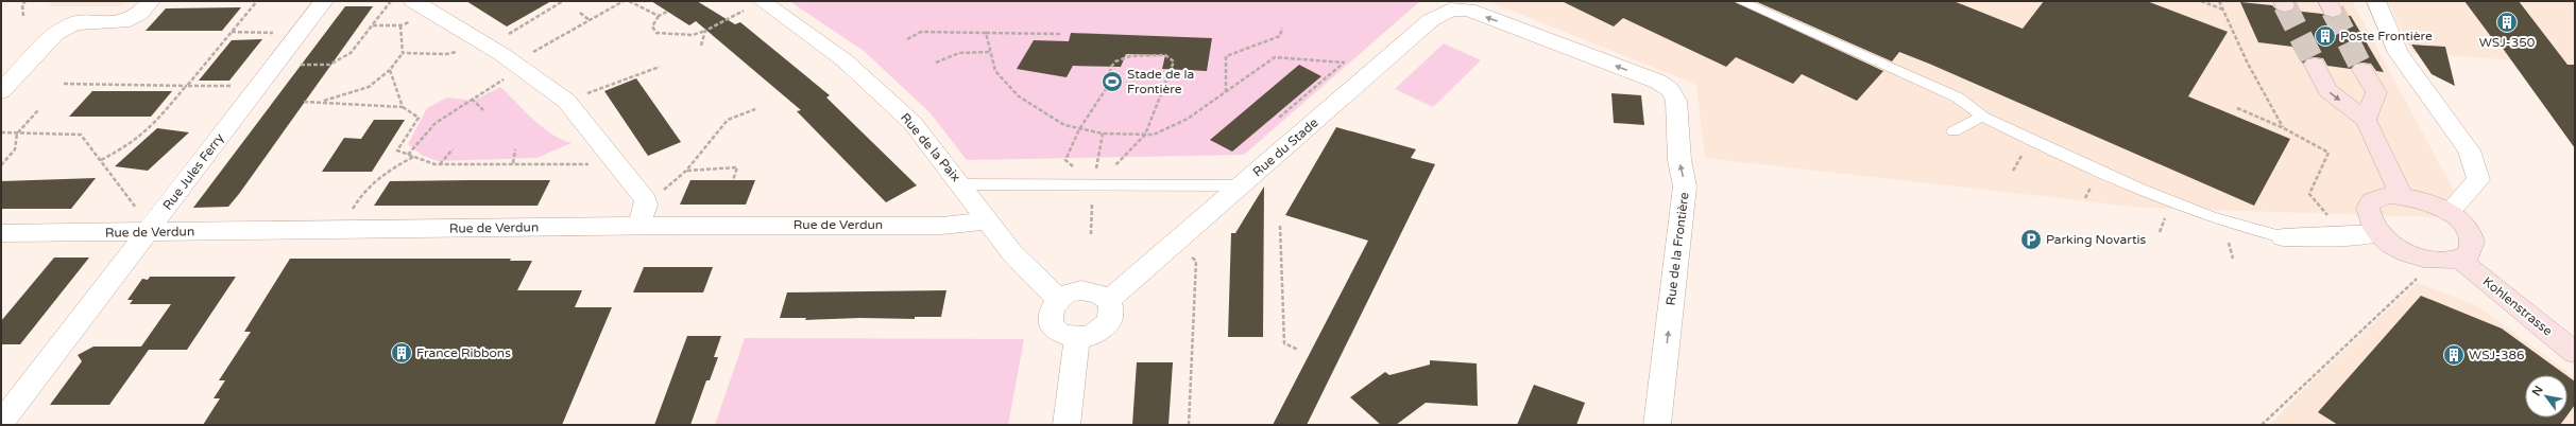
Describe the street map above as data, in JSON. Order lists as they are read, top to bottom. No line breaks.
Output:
{"streets":{"main road":["Kohlenstrasse"],"street":["Rue de la Paix","Rue du Stade","Rue Jules Ferry","Rue de Verdun","Rue de la Frontière"]},"crossings":[["Rue de la Paix","Rue du Stade"],["Rue de la Paix","Rue de Verdun"],["Rue du Stade","Rue de la Frontière"],["Rue Jules Ferry","Rue de Verdun"]],"one_way":["Rue de la Frontière"],"places":{"building":["WSJ-350","Poste Frontière","France Ribbons","WSJ-386"],"sports":["Stade de la Frontière"],"parking":["Parking Novartis"]},"north":"top left"}
